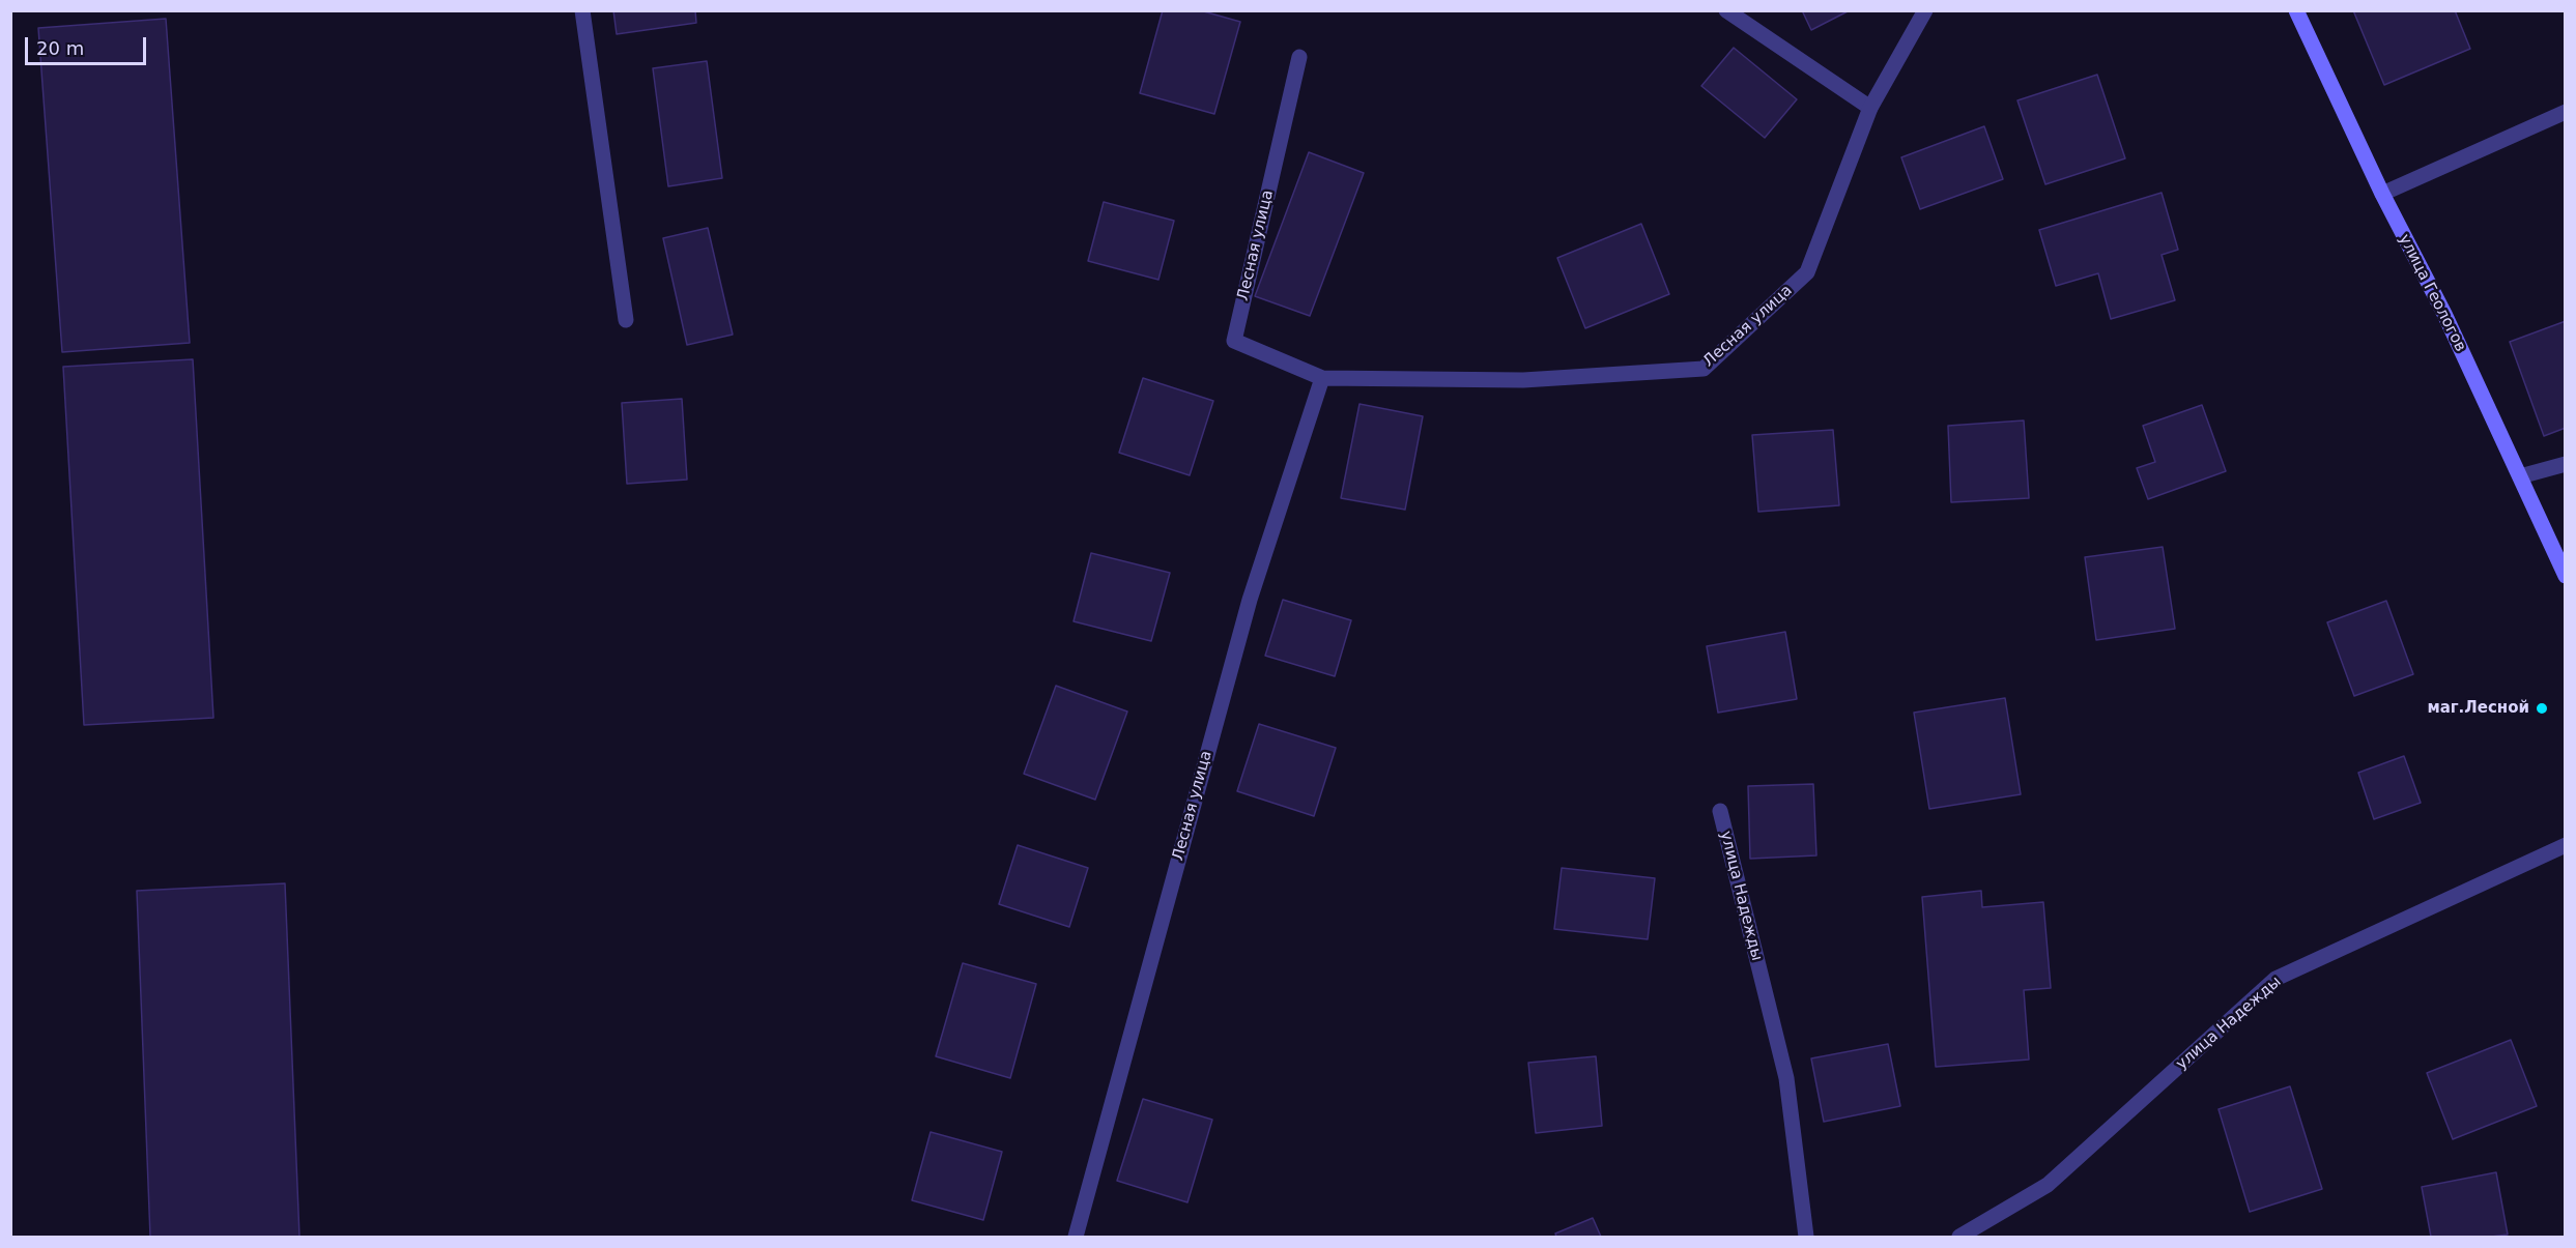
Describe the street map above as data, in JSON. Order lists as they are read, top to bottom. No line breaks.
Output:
{"streets":{"street":["Лесная улица","улица Геологов","улица Надежды"]},"places":["маг.Лесной"],"scale_bar":"20 m"}
